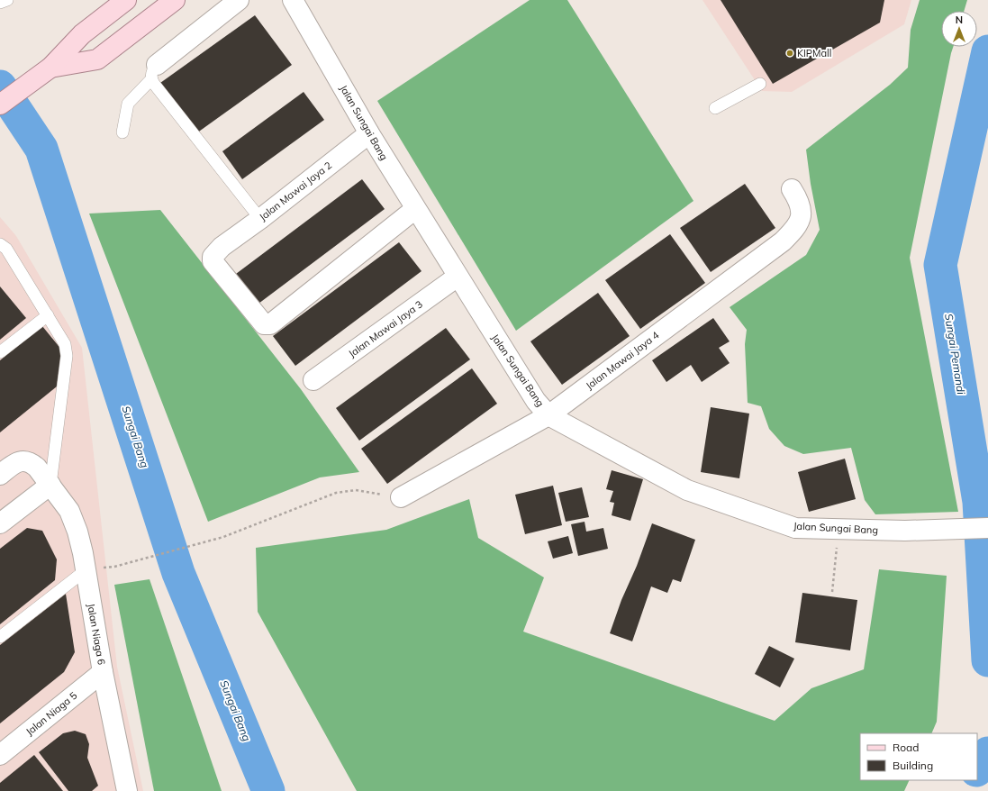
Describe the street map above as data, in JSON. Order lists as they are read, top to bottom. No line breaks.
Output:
{"streets":{"street":["Jalan Sungai Bang","Jalan Mawai Jaya 2","Jalan Mawai Jaya 3","Jalan Mawai Jaya 4","Jalan Niaga 6","Jalan Niaga 5"]},"crossings":[["Jalan Sungai Bang","Jalan Mawai Jaya 2"],["Jalan Sungai Bang","Jalan Mawai Jaya 3"],["Jalan Sungai Bang","Jalan Mawai Jaya 4"],["Jalan Niaga 6","Jalan Niaga 5"]],"water":["Sungai Pemandi","Sungai Bang"],"places":["KIPMall"],"legend":["Road","Building"],"north":"top"}
